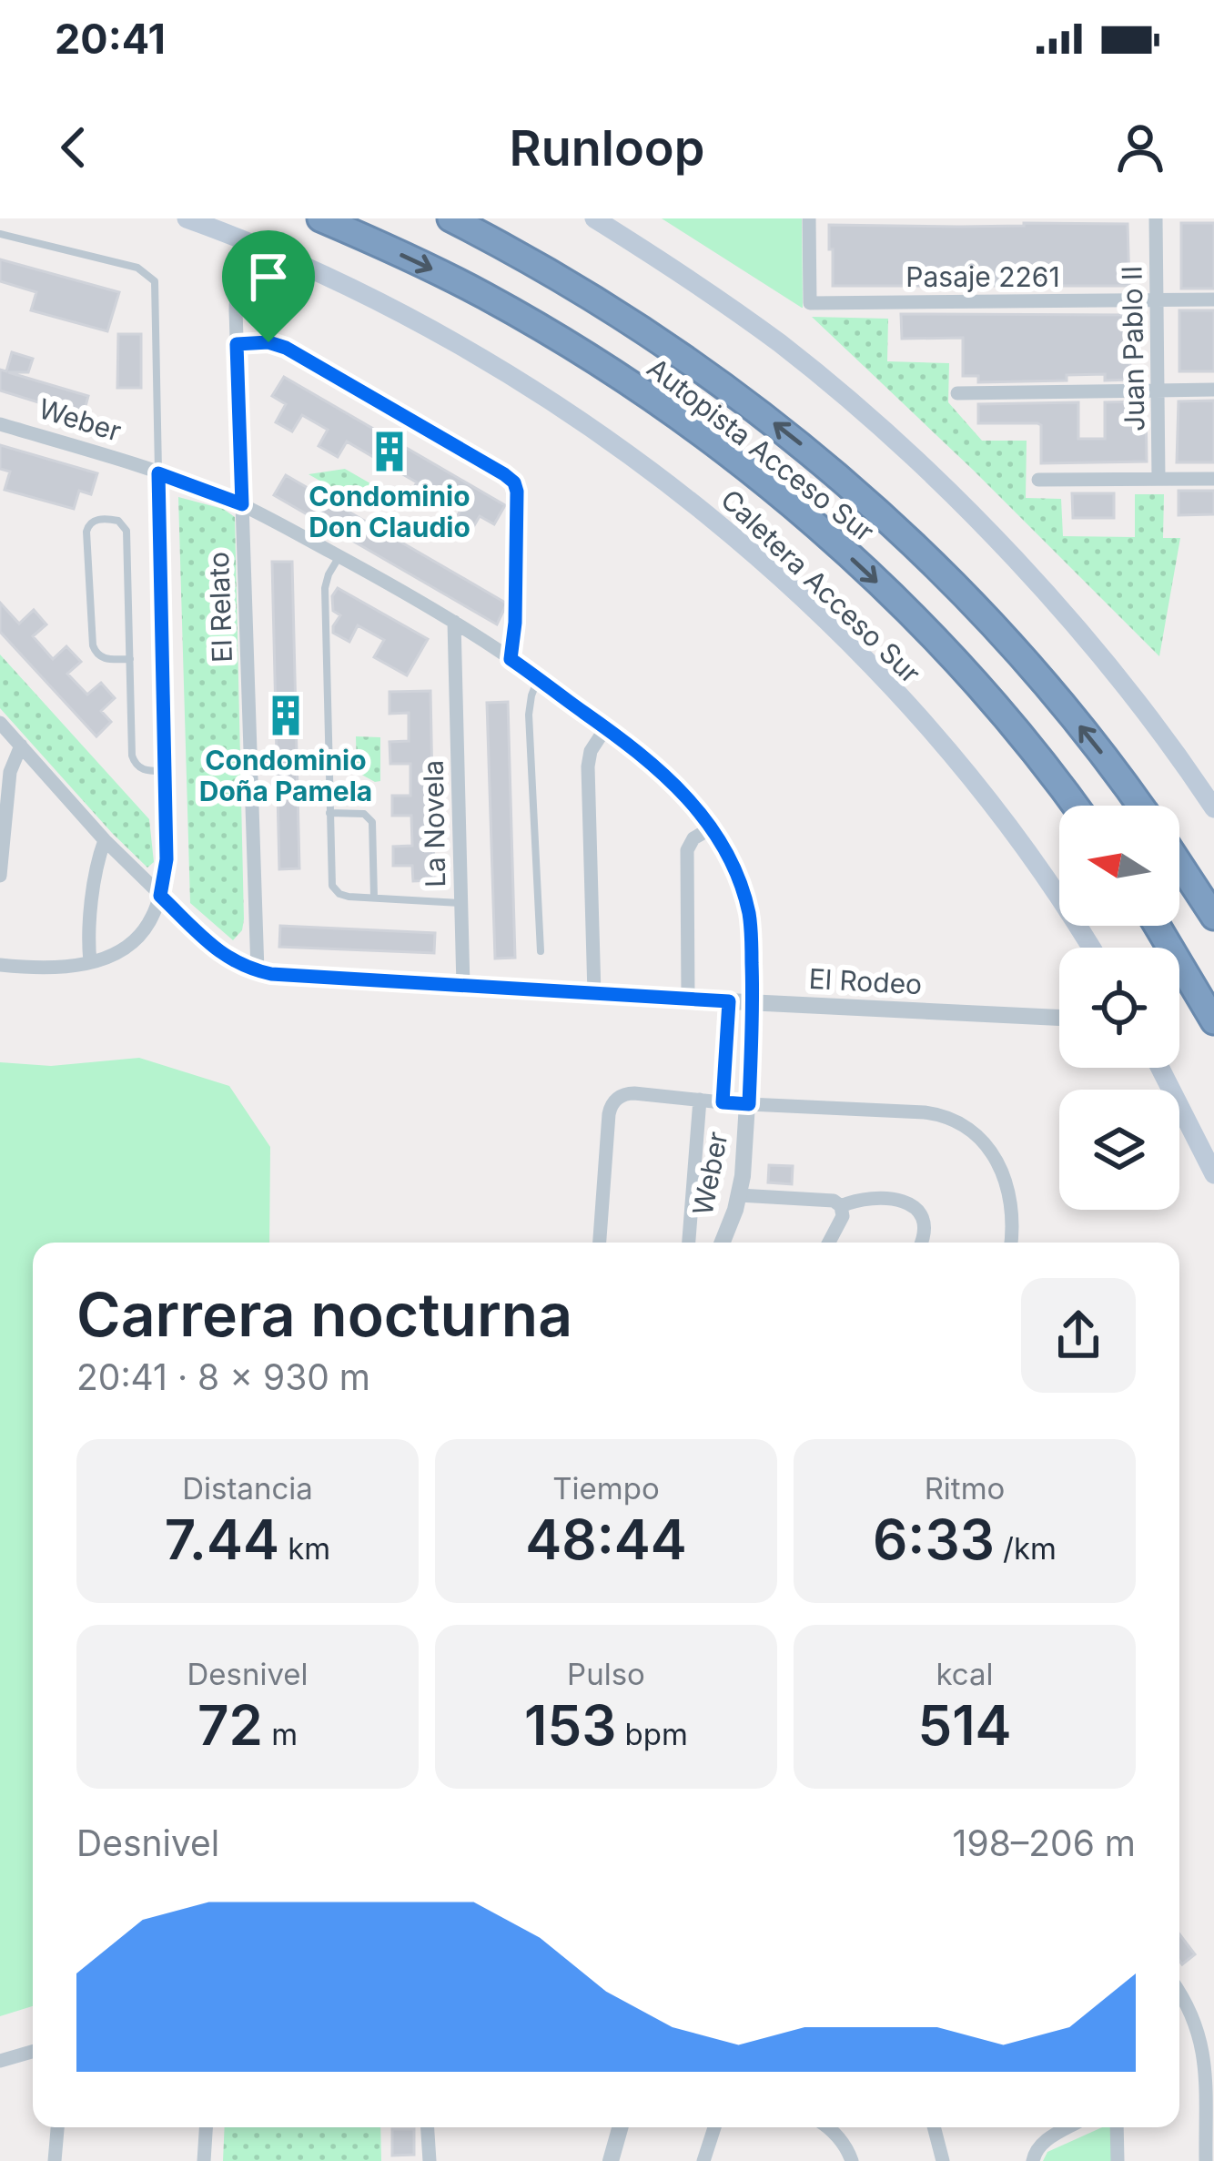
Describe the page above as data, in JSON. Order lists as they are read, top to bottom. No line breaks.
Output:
{"streets":{"highway":["Autopista Acceso Sur"],"main road":["Caletera Acceso Sur"],"street":["Pasaje 2261","Juan Pablo II","Weber","El Relato","La Novela","El Rodeo"]},"crossings":[["Pasaje 2261","Juan Pablo II"],["Weber","El Relato"],["Weber","La Novela"],["Weber","El Rodeo"],["Caletera Acceso Sur","El Relato"],["El Relato","El Rodeo"],["La Novela","El Rodeo"]],"places":{"building":["Condominio Don Claudio","Condominio Doña Pamela"]},"north":"left","page":{"status":"20:41","header":"Runloop","heading":["Carrera nocturna","20:41 · 8 × 930 m"],"stats":[["Distancia","7.44 km"],["Tiempo","48:44"],["Ritmo","6:33 /km"],["Desnivel","72 m"],["Pulso","153 bpm"],["kcal","514"]],"chart":["Desnivel","198–206 m"]}}
